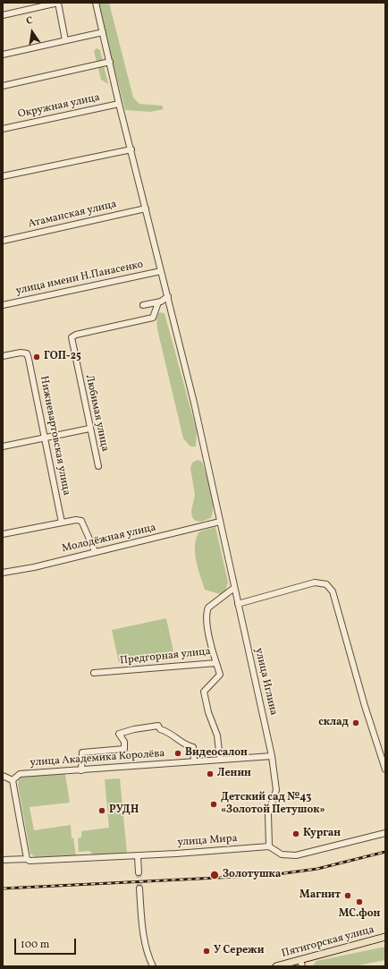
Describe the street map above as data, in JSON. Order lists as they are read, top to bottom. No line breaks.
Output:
{"streets":{"main road":["Пятигорская улица"],"street":["Окружная улица","Атаманская улица","улица имени Н.Панасенко","Любимая улица","Нижневартовская улица","Молодёжная улица","Предгорная улица","улица Иглина","улица Академика Королёва","улица Мира"]},"crossings":[["Окружная улица","улица Иглина"],["Атаманская улица","улица Иглина"],["улица имени Н.Панасенко","улица Иглина"],["Молодёжная улица","улица Иглина"],["Предгорная улица","улица Иглина"],["улица Иглина","улица Академика Королёва"],["улица Иглина","улица Мира"]],"places":["ГОП-25","склад","Видеосалон","Ленин","Детский сад №43 «Золотой Петушок»","РУДН","Курган","Золотушка","Магнит","МС.фон","У Сережи"],"scale_bar":"100 m","north":"top"}
